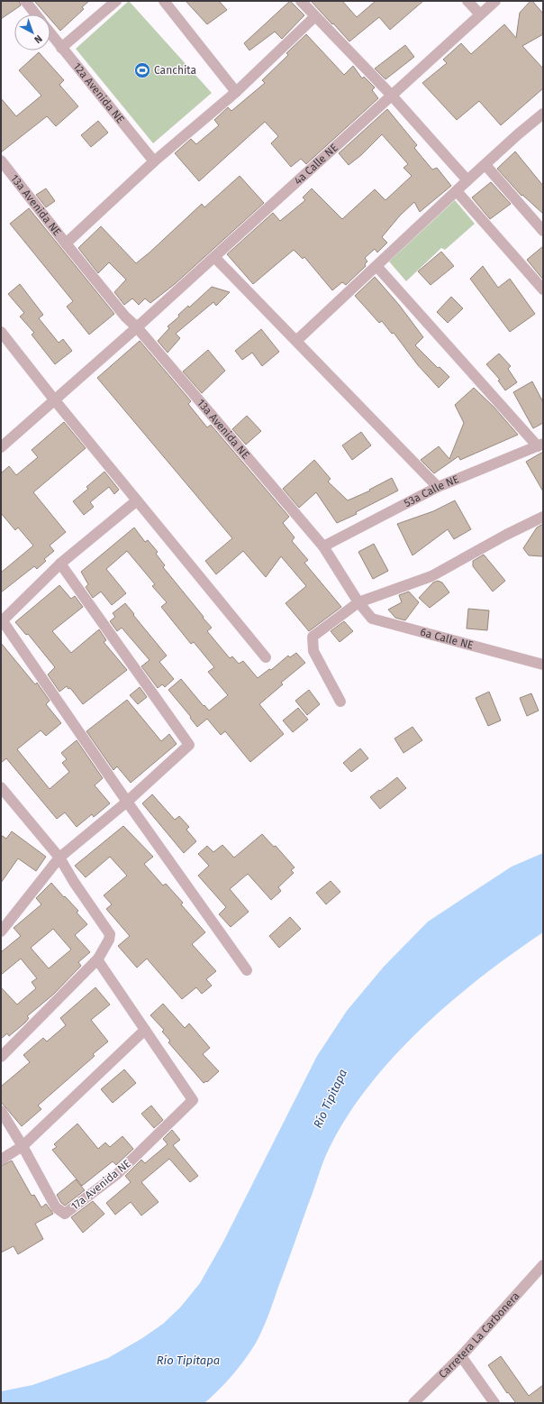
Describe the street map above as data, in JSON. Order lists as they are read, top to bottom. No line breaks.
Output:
{"streets":{"street":["12a Avenida NE","4a Calle NE","13a Avenida NE","53a Calle NE","6a Calle NE","17a Avenida NE","Carretera La Carbonera"]},"crossings":[["4a Calle NE","13a Avenida NE"],["13a Avenida NE","53a Calle NE"],["13a Avenida NE","6a Calle NE"]],"water":["Río Tipitapa"],"places":{"sports":["Canchita"]},"north":"bottom right"}
